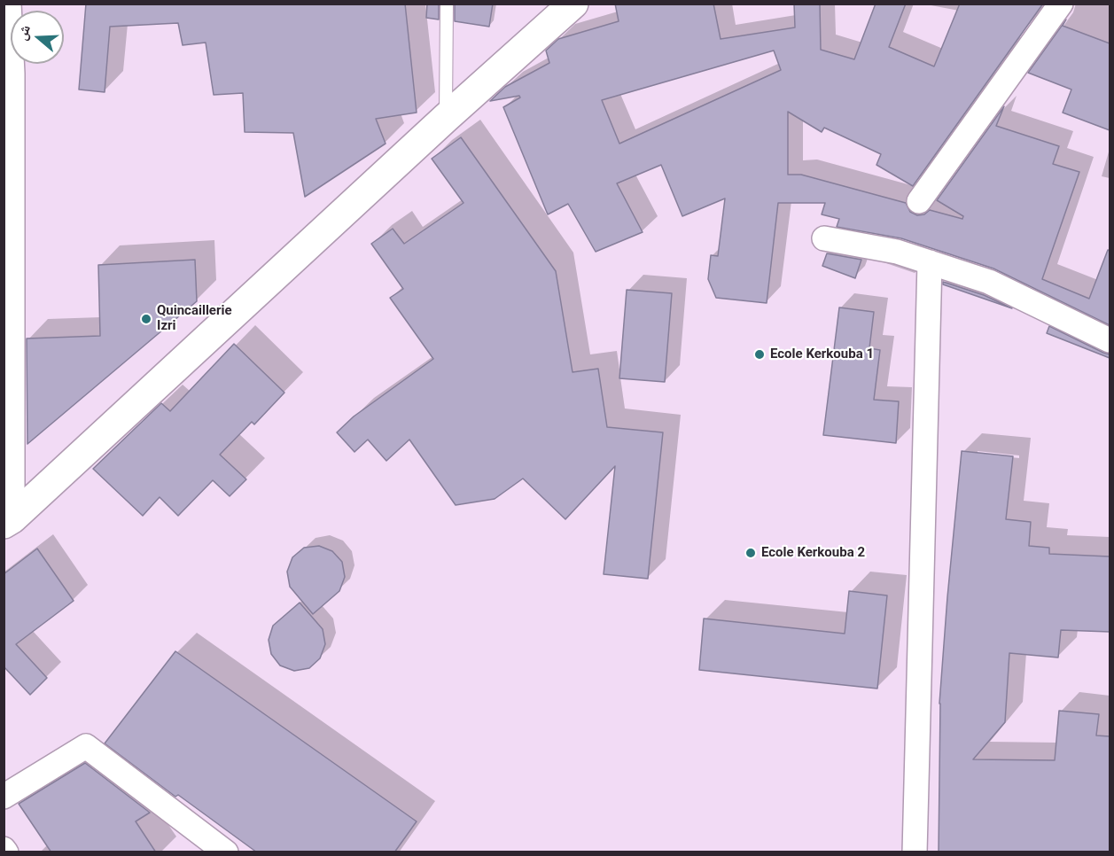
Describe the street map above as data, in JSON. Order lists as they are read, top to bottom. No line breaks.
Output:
{"places":["Quincaillerie Izri","Ecole Kerkouba 1","Ecole Kerkouba 2"],"north":"left"}
